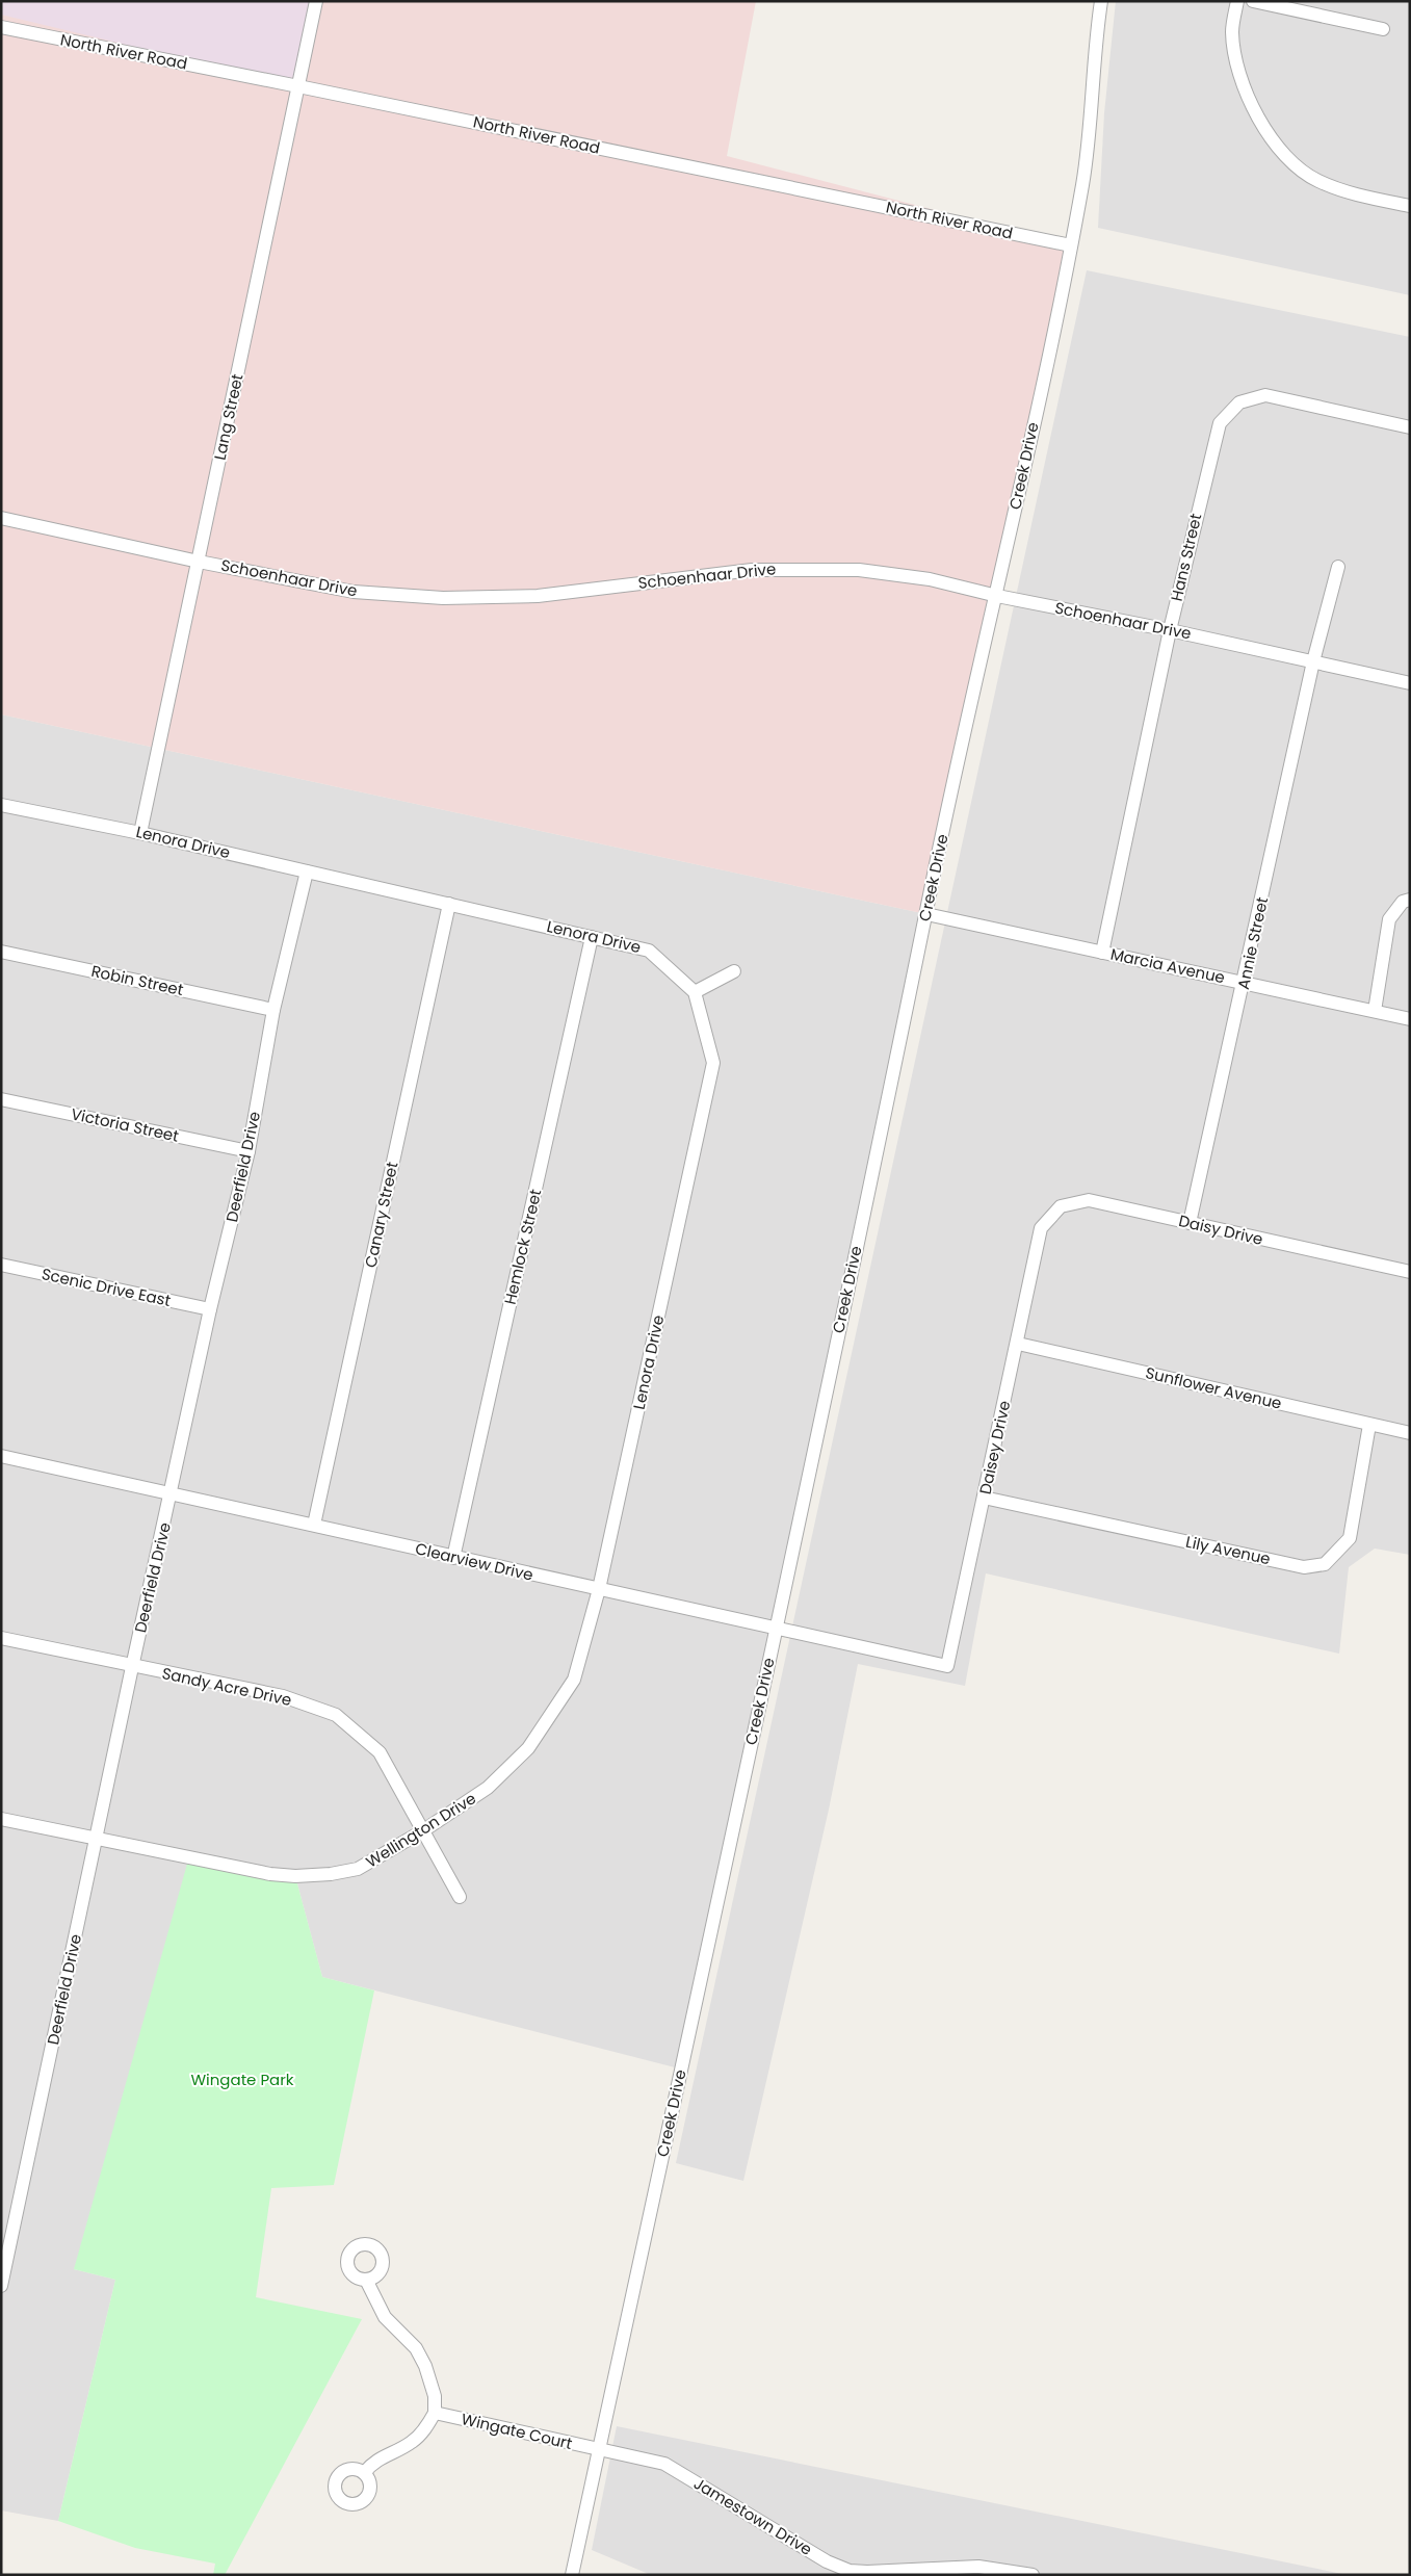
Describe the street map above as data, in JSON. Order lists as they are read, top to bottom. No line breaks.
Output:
{"streets":{"street":["North River Road","Lang Street","Creek Drive","Hans Street","Schoenhaar Drive","Lenora Drive","Annie Street","Marcia Avenue","Robin Street","Victoria Street","Deerfield Drive","Canary Street","Daisy Drive","Hemlock Street","Scenic Drive East","Sunflower Avenue","Daisey Drive","Lily Avenue","Clearview Drive","Sandy Acre Drive","Wellington Drive","Wingate Court","Jamestown Drive"]},"crossings":[["North River Road","Lang Street"],["North River Road","Creek Drive"],["Lang Street","Schoenhaar Drive"],["Lang Street","Lenora Drive"],["Creek Drive","Schoenhaar Drive"],["Creek Drive","Marcia Avenue"],["Creek Drive","Clearview Drive"],["Creek Drive","Wingate Court"],["Creek Drive","Jamestown Drive"],["Hans Street","Schoenhaar Drive"],["Hans Street","Marcia Avenue"],["Schoenhaar Drive","Annie Street"],["Lenora Drive","Deerfield Drive"],["Lenora Drive","Canary Street"],["Lenora Drive","Hemlock Street"],["Lenora Drive","Clearview Drive"],["Lenora Drive","Wellington Drive"],["Annie Street","Marcia Avenue"],["Annie Street","Daisy Drive"],["Robin Street","Deerfield Drive"],["Victoria Street","Deerfield Drive"],["Deerfield Drive","Scenic Drive East"],["Deerfield Drive","Clearview Drive"],["Deerfield Drive","Sandy Acre Drive"],["Deerfield Drive","Wellington Drive"],["Canary Street","Clearview Drive"],["Daisy Drive","Daisey Drive"],["Hemlock Street","Clearview Drive"],["Sunflower Avenue","Daisey Drive"],["Sunflower Avenue","Lily Avenue"],["Daisey Drive","Lily Avenue"],["Daisey Drive","Clearview Drive"],["Clearview Drive","Wellington Drive"],["Sandy Acre Drive","Wellington Drive"],["Wingate Court","Jamestown Drive"]],"parks":["Wingate Park"]}
